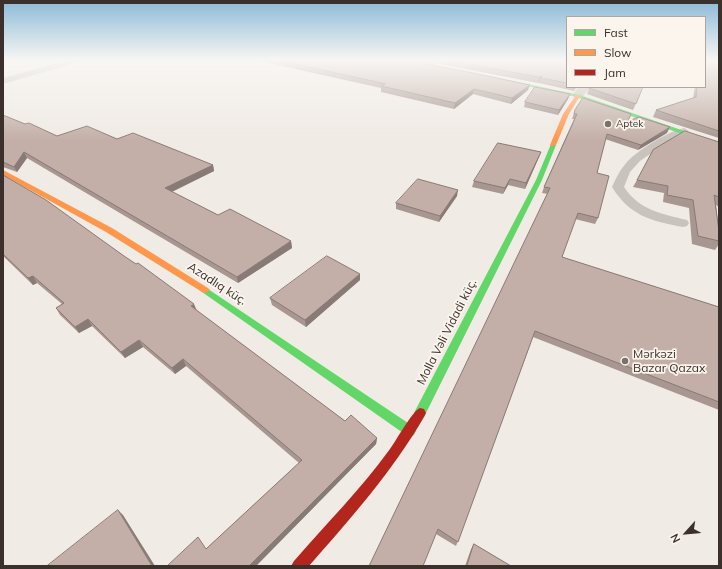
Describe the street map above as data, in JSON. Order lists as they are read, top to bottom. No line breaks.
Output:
{"streets":{"street":["Azadlıq küç.","Molla Vəli Vidadi küç."]},"crossings":[["Azadlıq küç.","Molla Vəli Vidadi küç."]],"places":["Aptek","Mərkəzi Bazar Qazax"],"legend":["Fast","Slow","Jam"],"north":"bottom left"}
